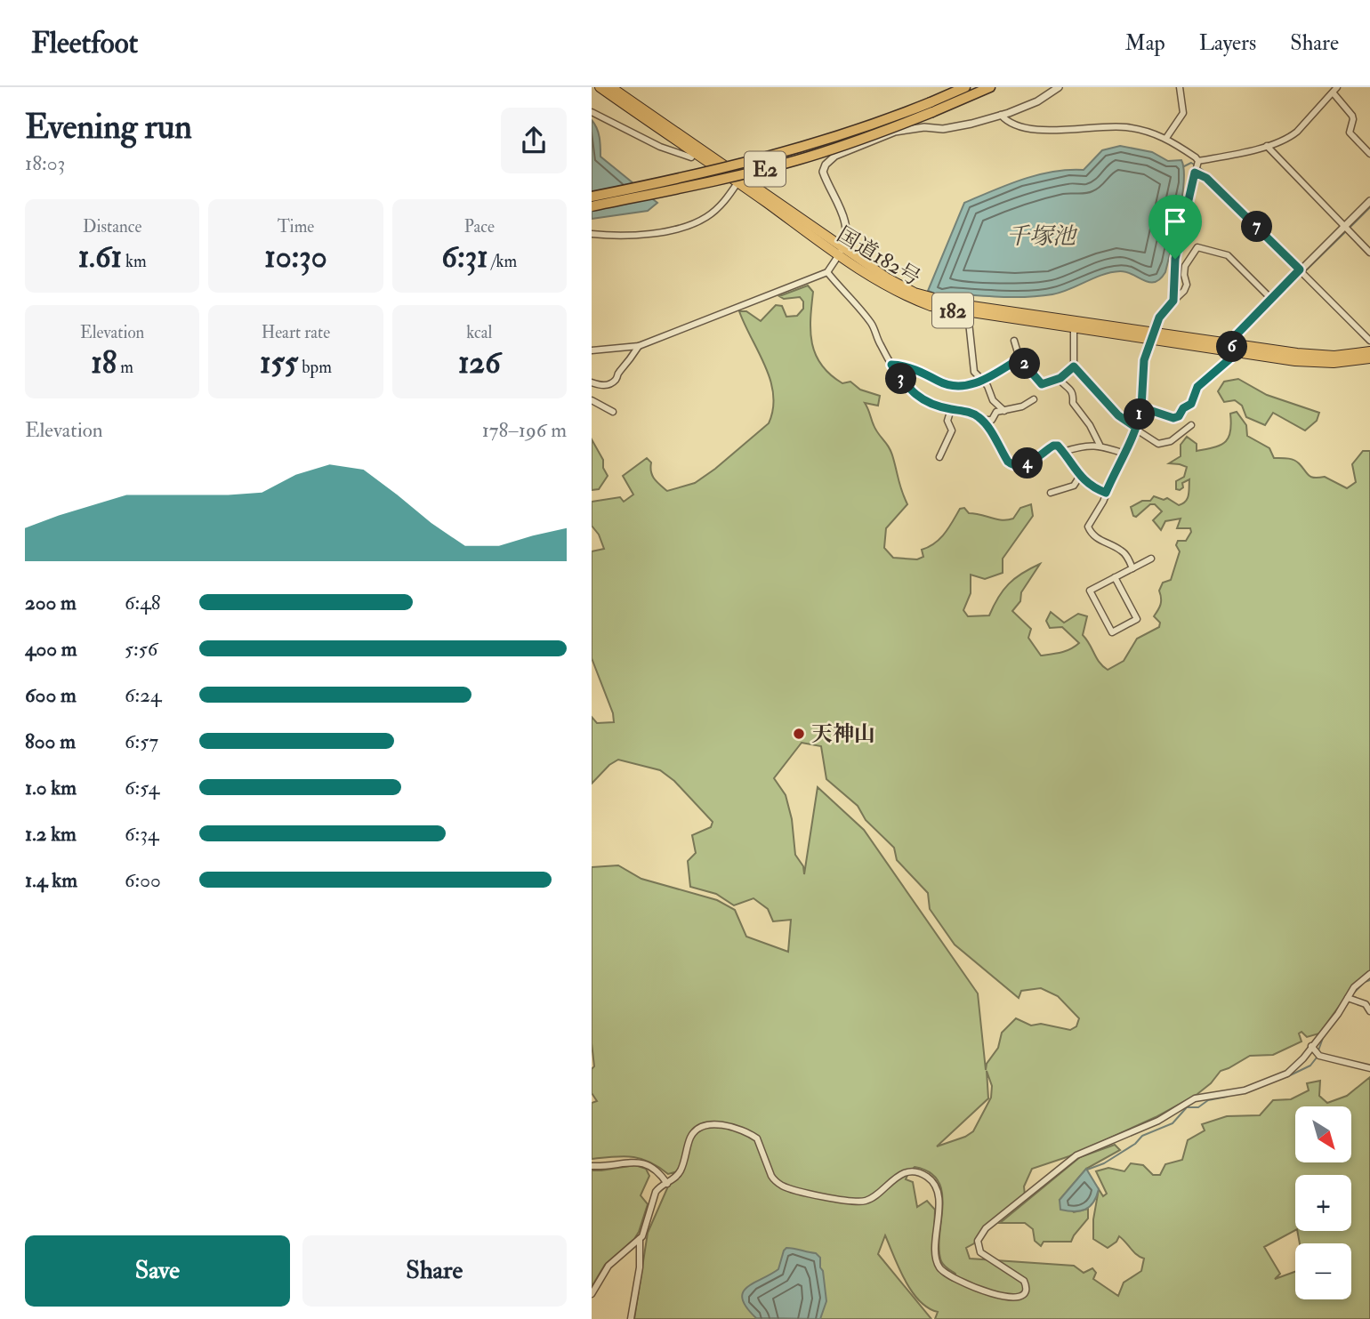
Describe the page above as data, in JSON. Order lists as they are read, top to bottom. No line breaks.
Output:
{"streets":{"highway":["E2","国道182号","182"]},"water":["千塚池"],"places":["天神山"],"north":"bottom right","page":{"header":"Fleetfoot","nav":["Map","Layers","Share"],"heading":["Evening run","18:03"],"stats":[["Distance","1.61 km"],["Time","10:30"],["Pace","6:31 /km"],["Elevation","18 m"],["Heart rate","155 bpm"],["kcal","126"]],"pins":["7","6","2","3","1","4"],"chart":["Elevation","178–196 m"],"list":[{"name":"200 m","note":"6:48"},{"name":"400 m","note":"5:56"},{"name":"600 m","note":"6:24"},{"name":"800 m","note":"6:57"},{"name":"1.0 km","note":"6:54"},{"name":"1.2 km","note":"6:34"},{"name":"1.4 km","note":"6:00"}],"map_buttons":["+","−"],"buttons":["Save","Share"]}}
